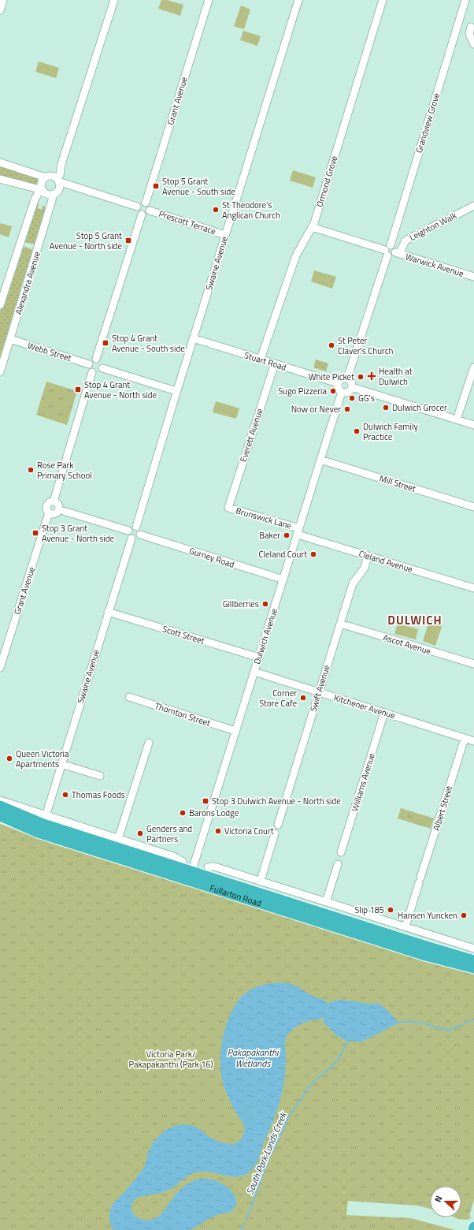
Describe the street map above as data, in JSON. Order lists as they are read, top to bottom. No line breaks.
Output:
{"streets":{"highway":["Fullarton Road"],"street":["Grant Avenue","Grandview Grove","Ormond Grove","Prescott Terrace","Leighton Walk","Swaine Avenue","Warwick Avenue","Alexandra Avenue","Webb Street","Stuart Road","Everett Avenue","Mill Street","Brunswick Lane","Gurney Road","Cleland Avenue","Scott Street","Dulwich Avenue","Ascot Avenue","Swift Avenue","Kitchener Avenue","Thornton Street","Williams Avenue","Albert Street"]},"crossings":[["Grant Avenue","Prescott Terrace"],["Grandview Grove","Stuart Road"],["Grandview Grove","Dulwich Avenue"],["Ormond Grove","Stuart Road"],["Prescott Terrace","Swaine Avenue"],["Leighton Walk","Warwick Avenue"],["Swaine Avenue","Stuart Road"],["Swaine Avenue","Gurney Road"],["Swaine Avenue","Scott Street"],["Swaine Avenue","Fullarton Road"],["Alexandra Avenue","Webb Street"],["Stuart Road","Everett Avenue"],["Stuart Road","Dulwich Avenue"],["Everett Avenue","Brunswick Lane"],["Mill Street","Dulwich Avenue"],["Brunswick Lane","Cleland Avenue"],["Brunswick Lane","Dulwich Avenue"],["Gurney Road","Dulwich Avenue"],["Cleland Avenue","Dulwich Avenue"],["Cleland Avenue","Swift Avenue"],["Scott Street","Dulwich Avenue"],["Dulwich Avenue","Kitchener Avenue"],["Dulwich Avenue","Thornton Street"],["Dulwich Avenue","Fullarton Road"],["Ascot Avenue","Swift Avenue"],["Swift Avenue","Kitchener Avenue"],["Kitchener Avenue","Williams Avenue"],["Kitchener Avenue","Albert Street"]],"districts":["DULWICH"],"water":["Pakapakanthi Wetlands","South Park Lands Creek"],"parks":["Victoria Park/ Pakapakanthi (Park 16)"],"places":{"transit":["Stop 5 Grant Avenue - South side","Stop 5 Grant Avenue - North side","Stop 4 Grant Avenue - South side","Stop 4 Grant Avenue - North side","Stop 3 Grant Avenue - North side","Stop 3 Dulwich Avenue - North side"],"other":["St Theodore’s Anglican Church","St Peter Claver's Church","White Picket","Sugo Pizzeria","GG's","Dulwich Grocer","Now or Never","Dulwich Family Practice","Rose Park Primary School","Baker","Cleland Court","Gillberries","Corner Store Cafe","Queen Victoria Apartments","Thomas Foods","Barons Lodge","Victoria Court","Genders and Partners","Slip 185","Hansen Yuncken"],"health":["Health at Dulwich"]},"north":"left"}
